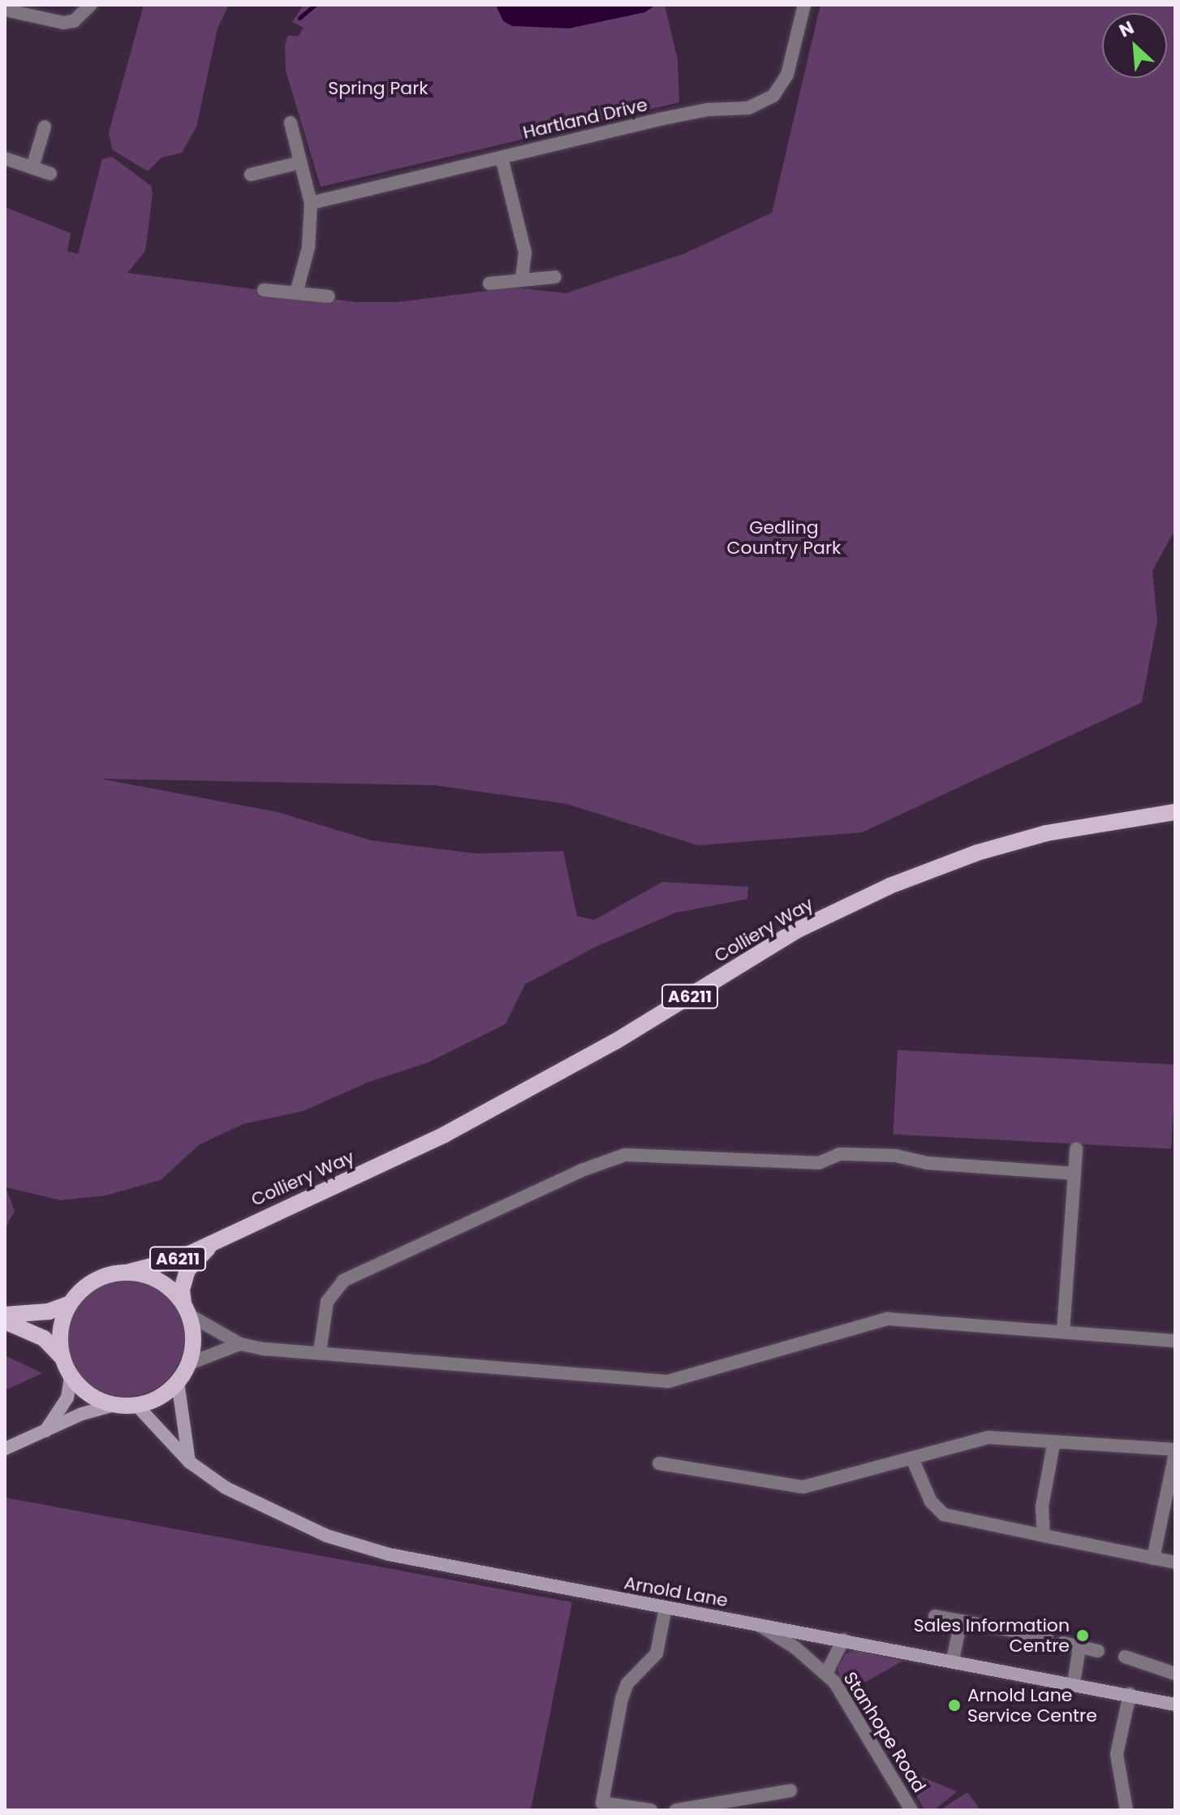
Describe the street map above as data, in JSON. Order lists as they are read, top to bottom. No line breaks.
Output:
{"streets":{"main road":["Colliery Way","A6211"],"street":["Hartland Drive","Arnold Lane","Stanhope Road"]},"crossings":[["Colliery Way","Arnold Lane"],["Arnold Lane","Stanhope Road"]],"parks":["Spring Park","Gedling Country Park"],"places":["Sales Information Centre","Arnold Lane Service Centre"],"north":"top left"}
